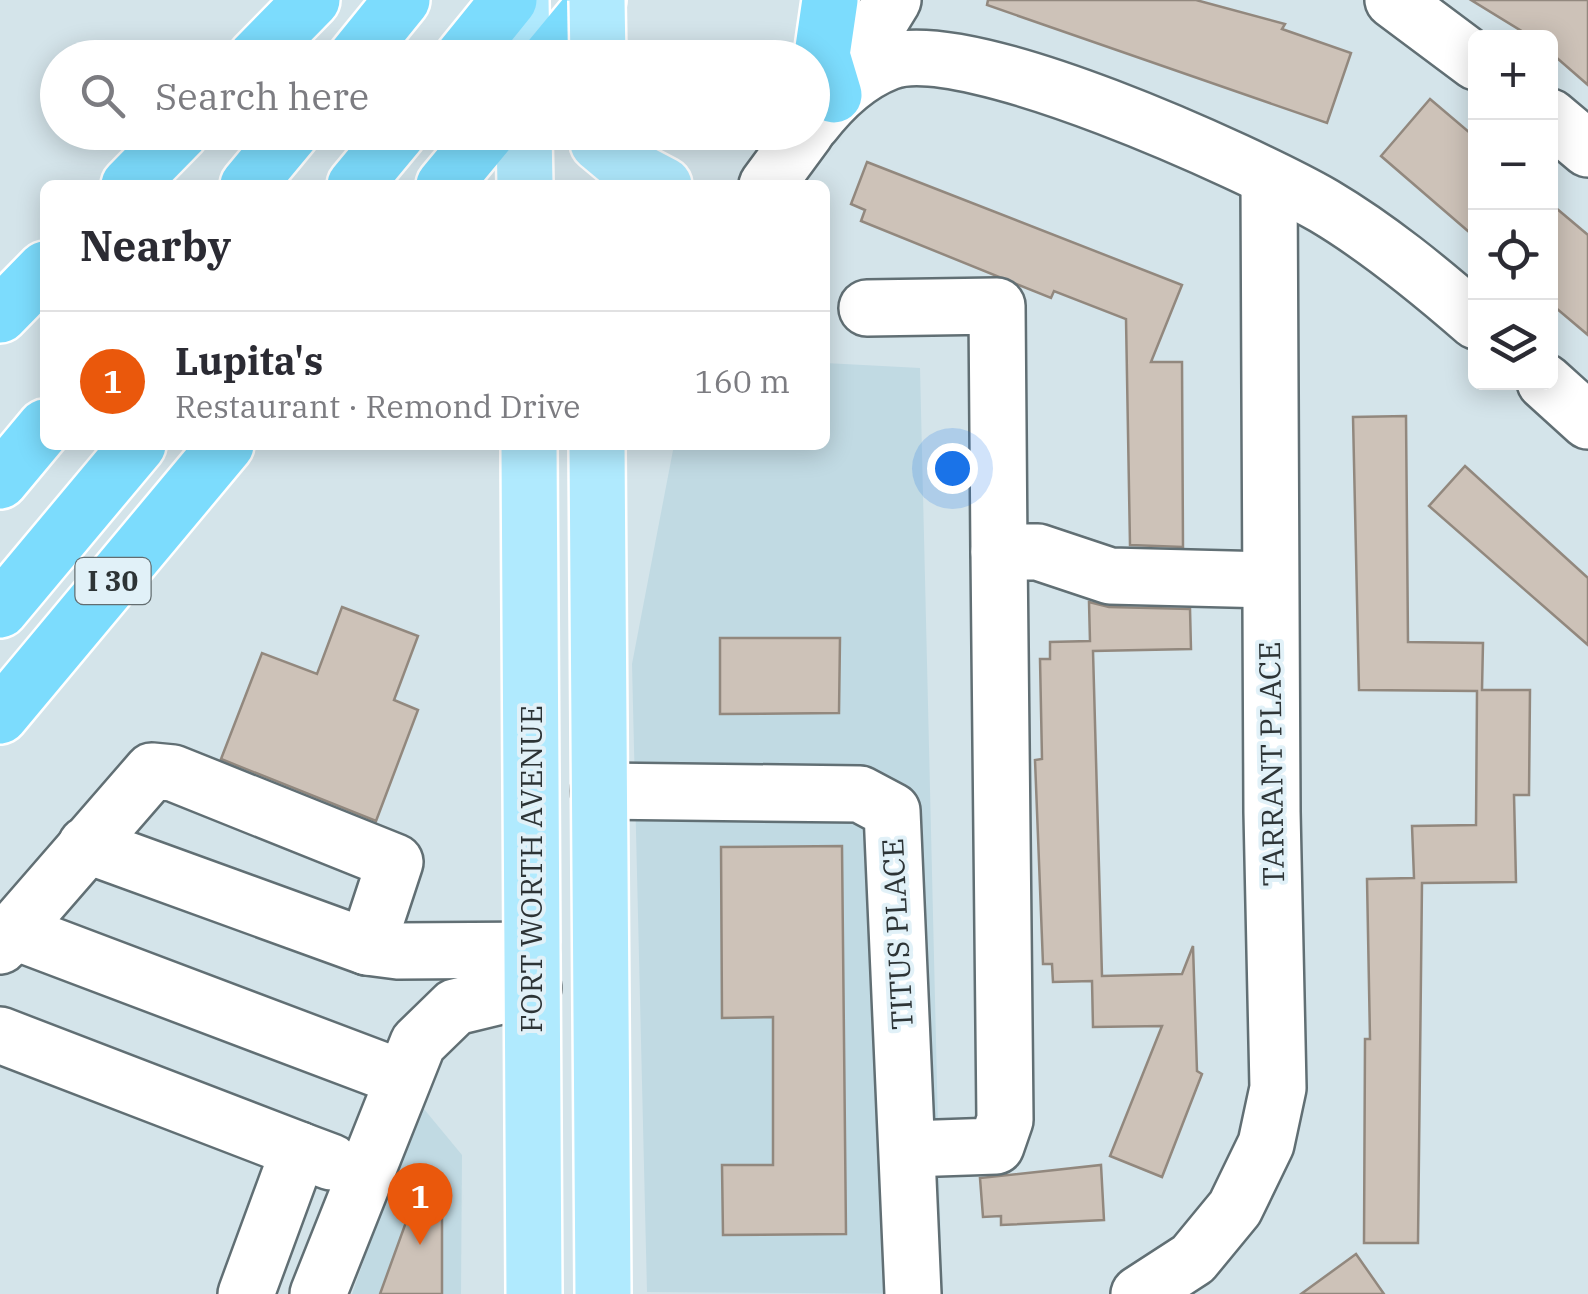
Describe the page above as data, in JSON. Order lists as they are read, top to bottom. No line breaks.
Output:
{"streets":{"highway":["I 30"],"main road":["FORT WORTH AVENUE"],"street":["TARRANT PLACE","TITUS PLACE"]},"page":{"map_buttons":["+","−"],"search":"Search here","heading":"Nearby","list":[{"mark":"1","name":"Lupita's","note":"Restaurant · Remond Drive","value":"160 m"}],"pins":"1"}}
